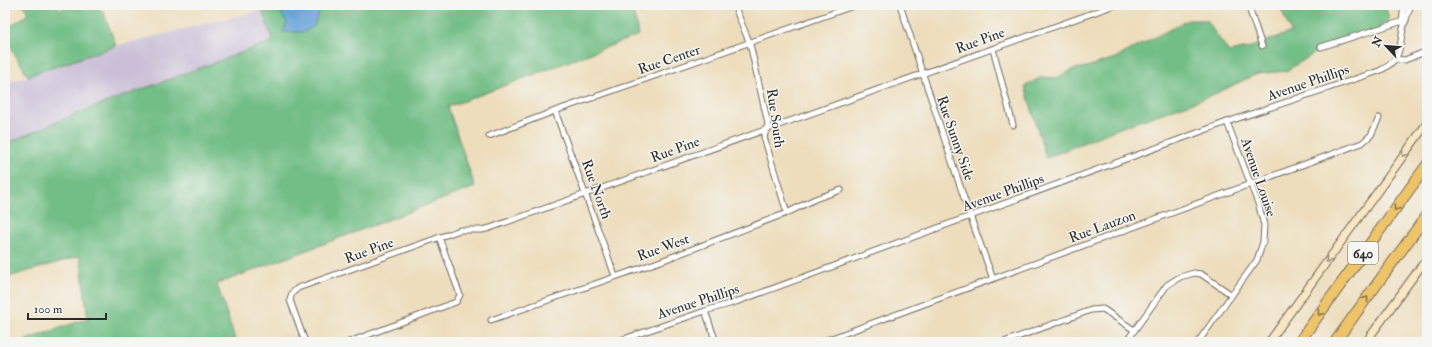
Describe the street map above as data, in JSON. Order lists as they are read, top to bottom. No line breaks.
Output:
{"streets":{"highway":["640"],"street":["Rue Pine","Rue Center","Avenue Phillips","Rue South","Rue Sunny Side","Avenue Louise","Rue North","Rue Lauzon","Rue West"]},"crossings":[["Rue Pine","Rue South"],["Rue Pine","Rue Sunny Side"],["Rue Pine","Rue North"],["Rue Center","Rue South"],["Rue Center","Rue North"],["Avenue Phillips","Rue Sunny Side"],["Avenue Phillips","Avenue Louise"],["Rue South","Rue West"],["Rue Sunny Side","Rue Lauzon"],["Avenue Louise","Rue Lauzon"],["Rue North","Rue West"]],"scale_bar":"100 m","north":"top left"}
